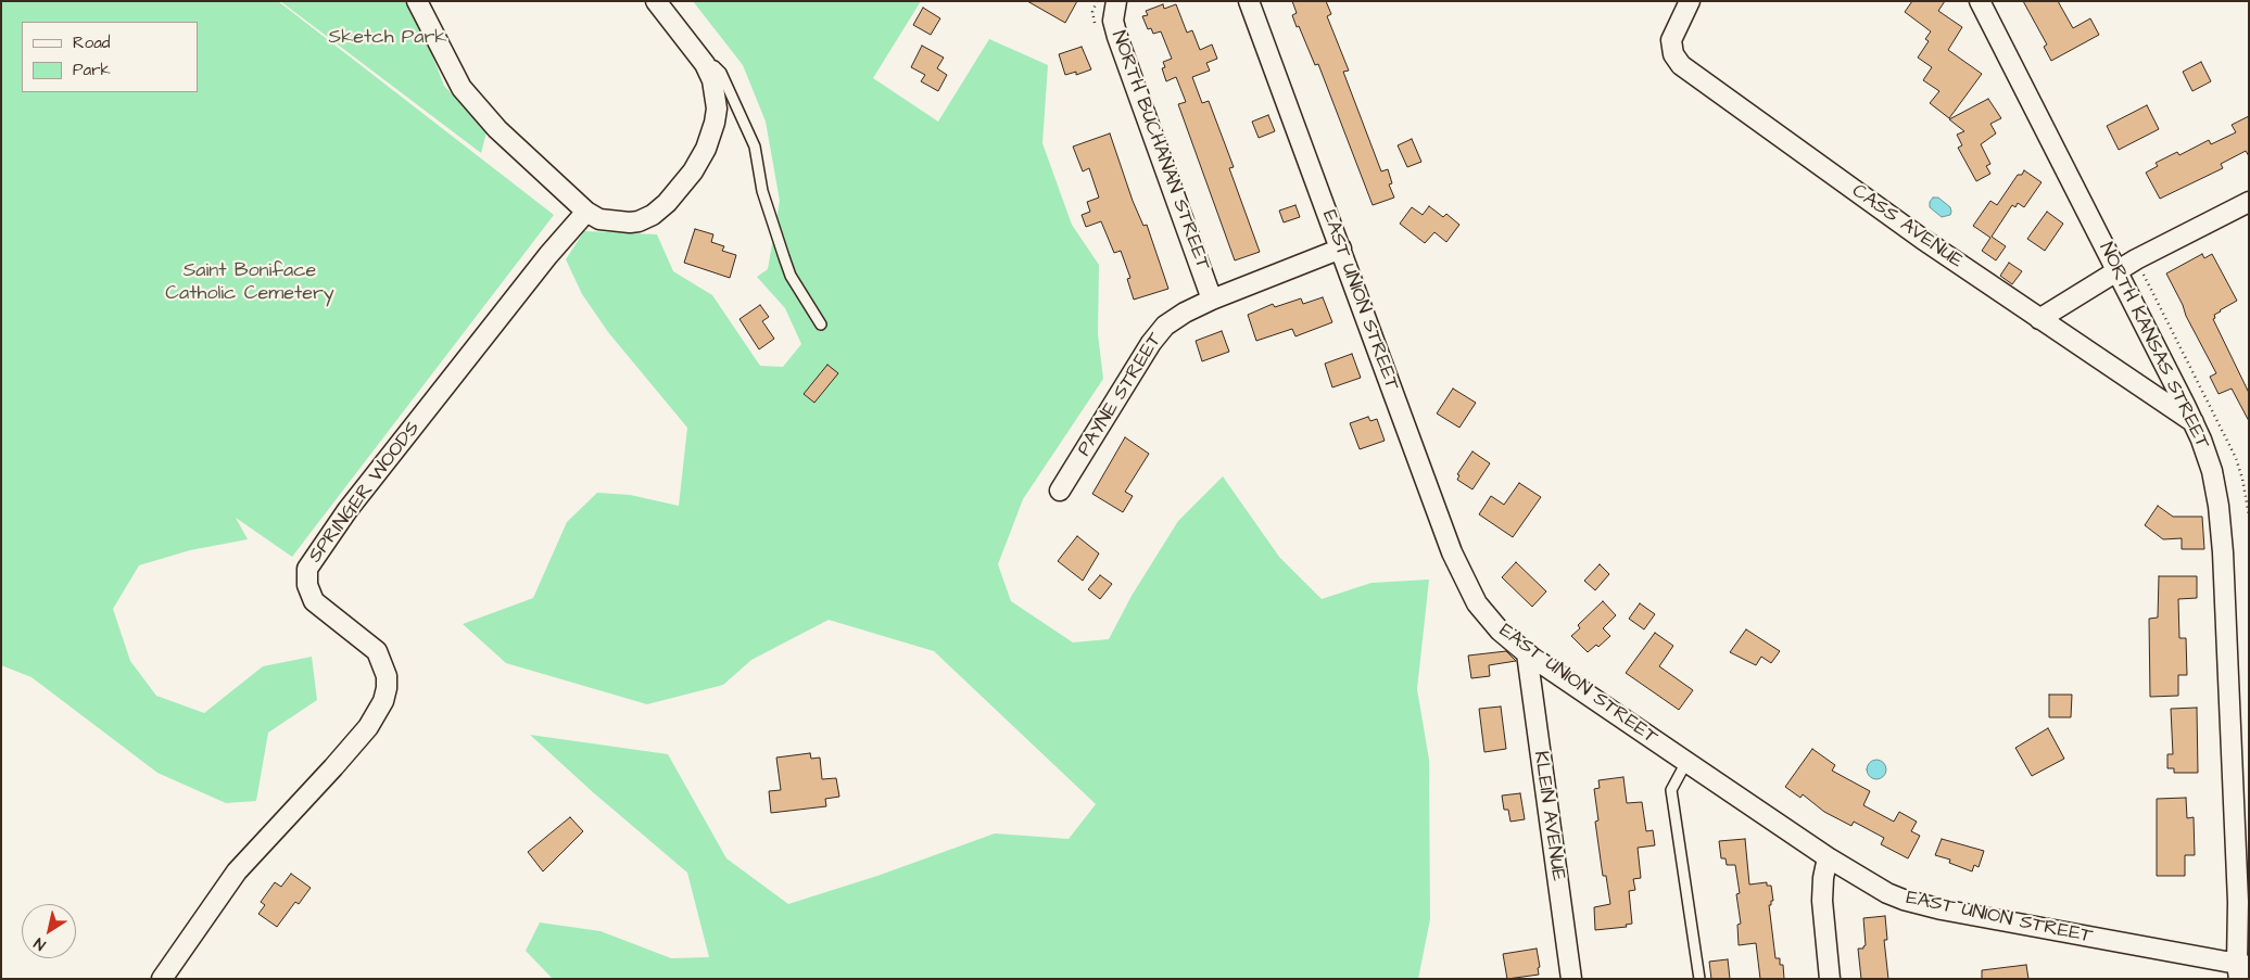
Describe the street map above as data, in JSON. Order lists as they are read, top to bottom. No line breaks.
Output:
{"streets":{"street":["NORTH BUCHANAN STREET","CASS AVENUE","EAST UNION STREET","NORTH KANSAS STREET","PAYNE STREET","SPRINGER WOODS","KLEIN AVENUE"]},"crossings":[["NORTH BUCHANAN STREET","PAYNE STREET"],["CASS AVENUE","NORTH KANSAS STREET"],["EAST UNION STREET","NORTH KANSAS STREET"],["EAST UNION STREET","PAYNE STREET"],["EAST UNION STREET","KLEIN AVENUE"]],"parks":["Sketch Park","Saint Boniface Catholic Cemetery"],"legend":["Road","Park"],"north":"bottom left"}
